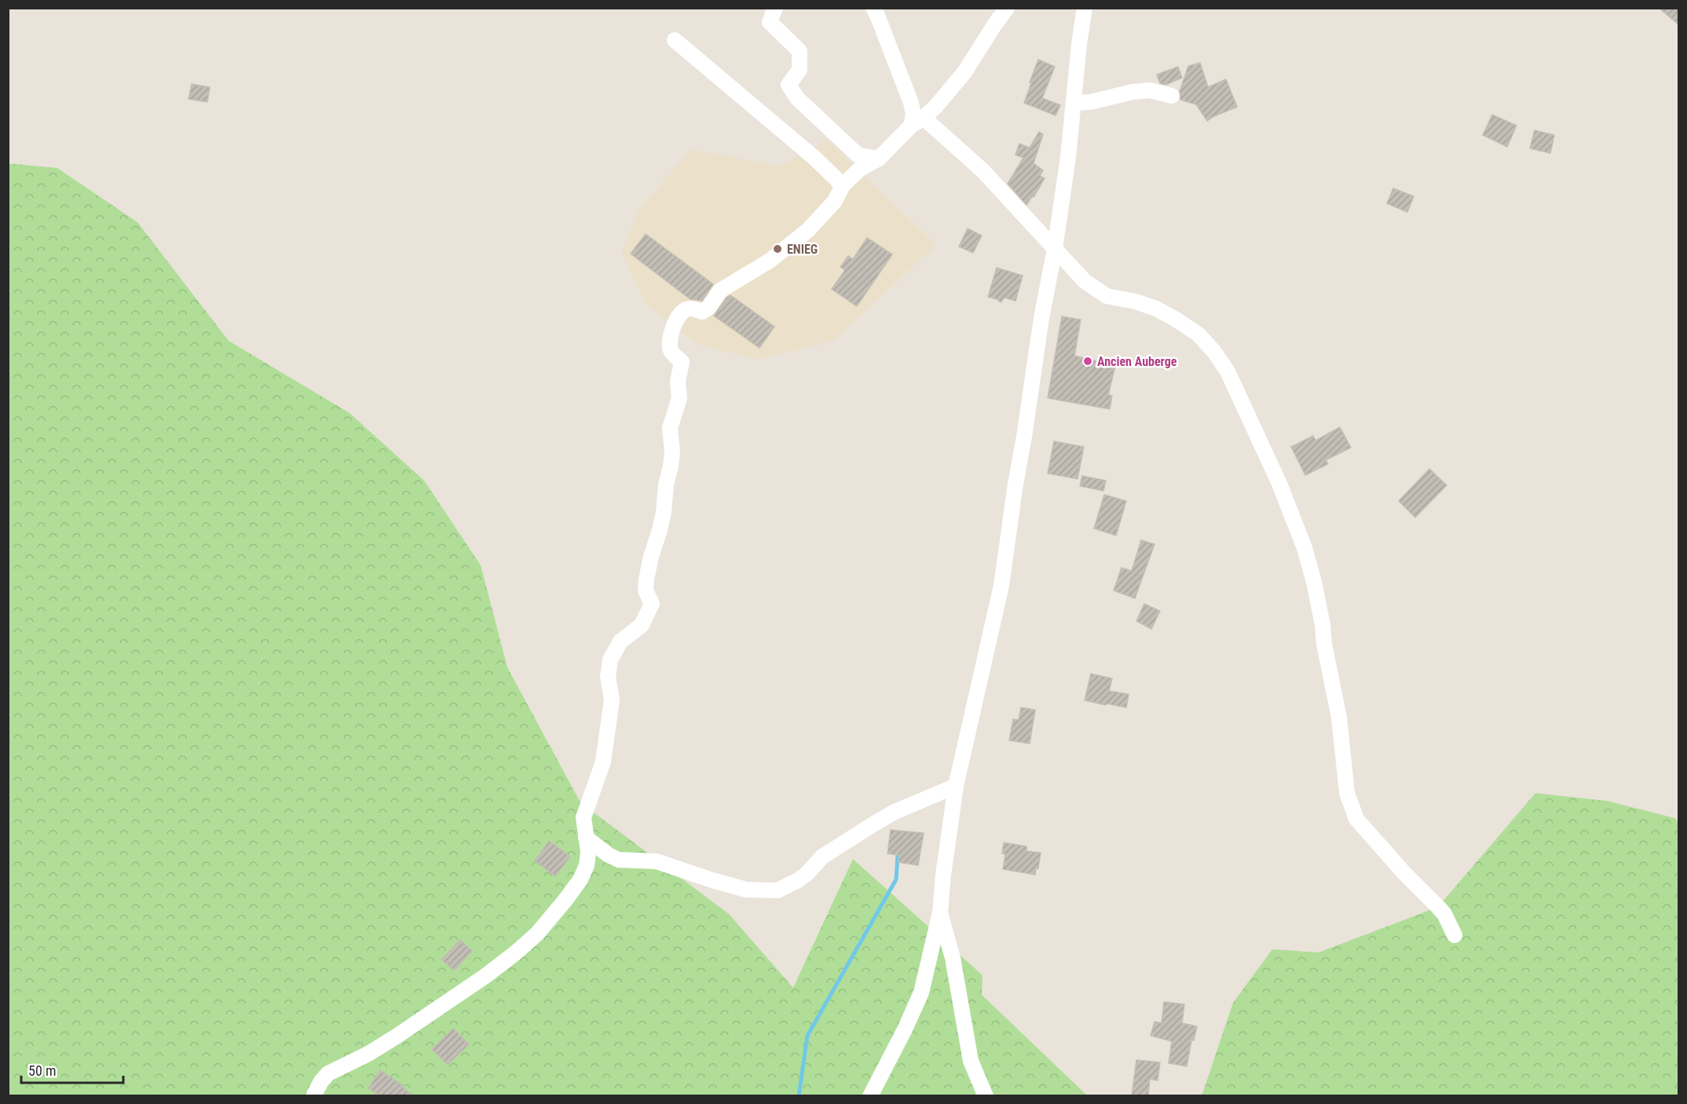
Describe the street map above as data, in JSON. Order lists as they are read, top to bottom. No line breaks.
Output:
{"places":["ENIEG","Ancien Auberge"],"scale_bar":"50 m"}
